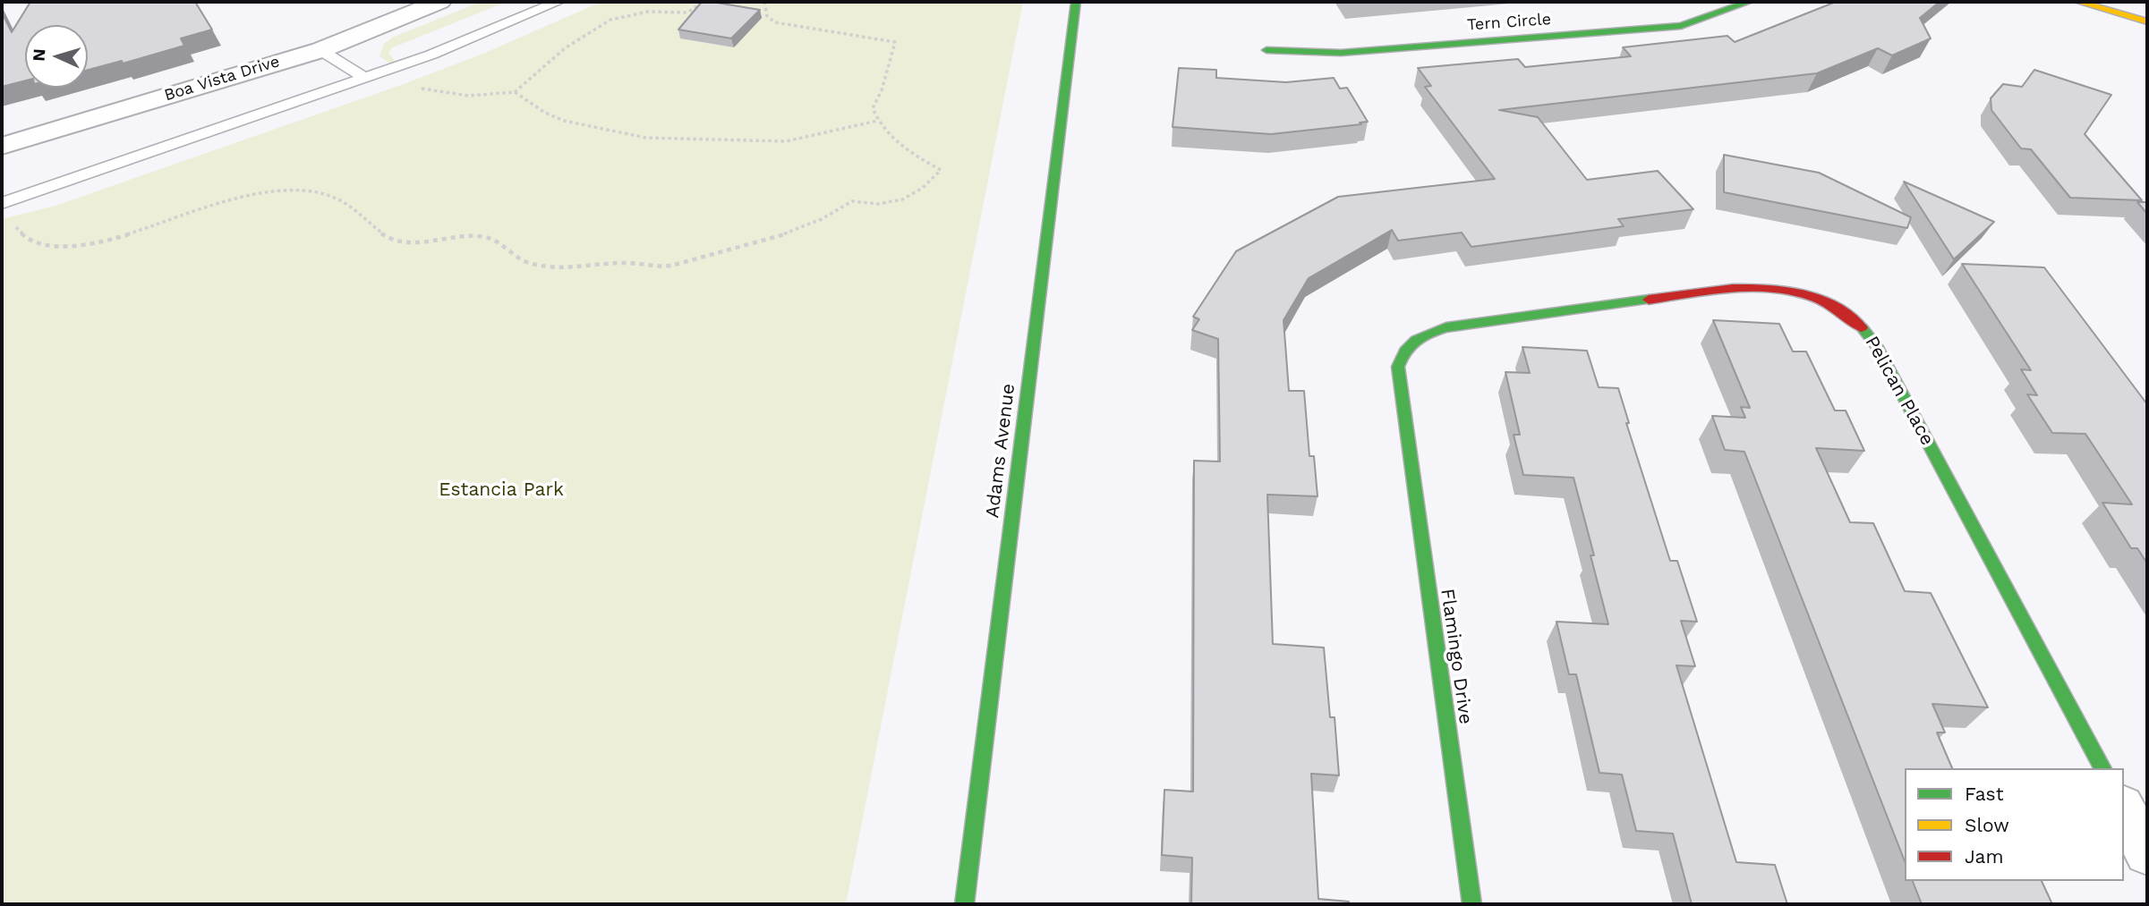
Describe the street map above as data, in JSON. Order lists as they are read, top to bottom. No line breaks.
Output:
{"streets":{"street":["Tern Circle","Boa Vista Drive","Pelican Place","Adams Avenue","Flamingo Drive"]},"crossings":[["Pelican Place","Flamingo Drive"]],"parks":["Estancia Park"],"legend":["Fast","Slow","Jam"],"north":"left"}
